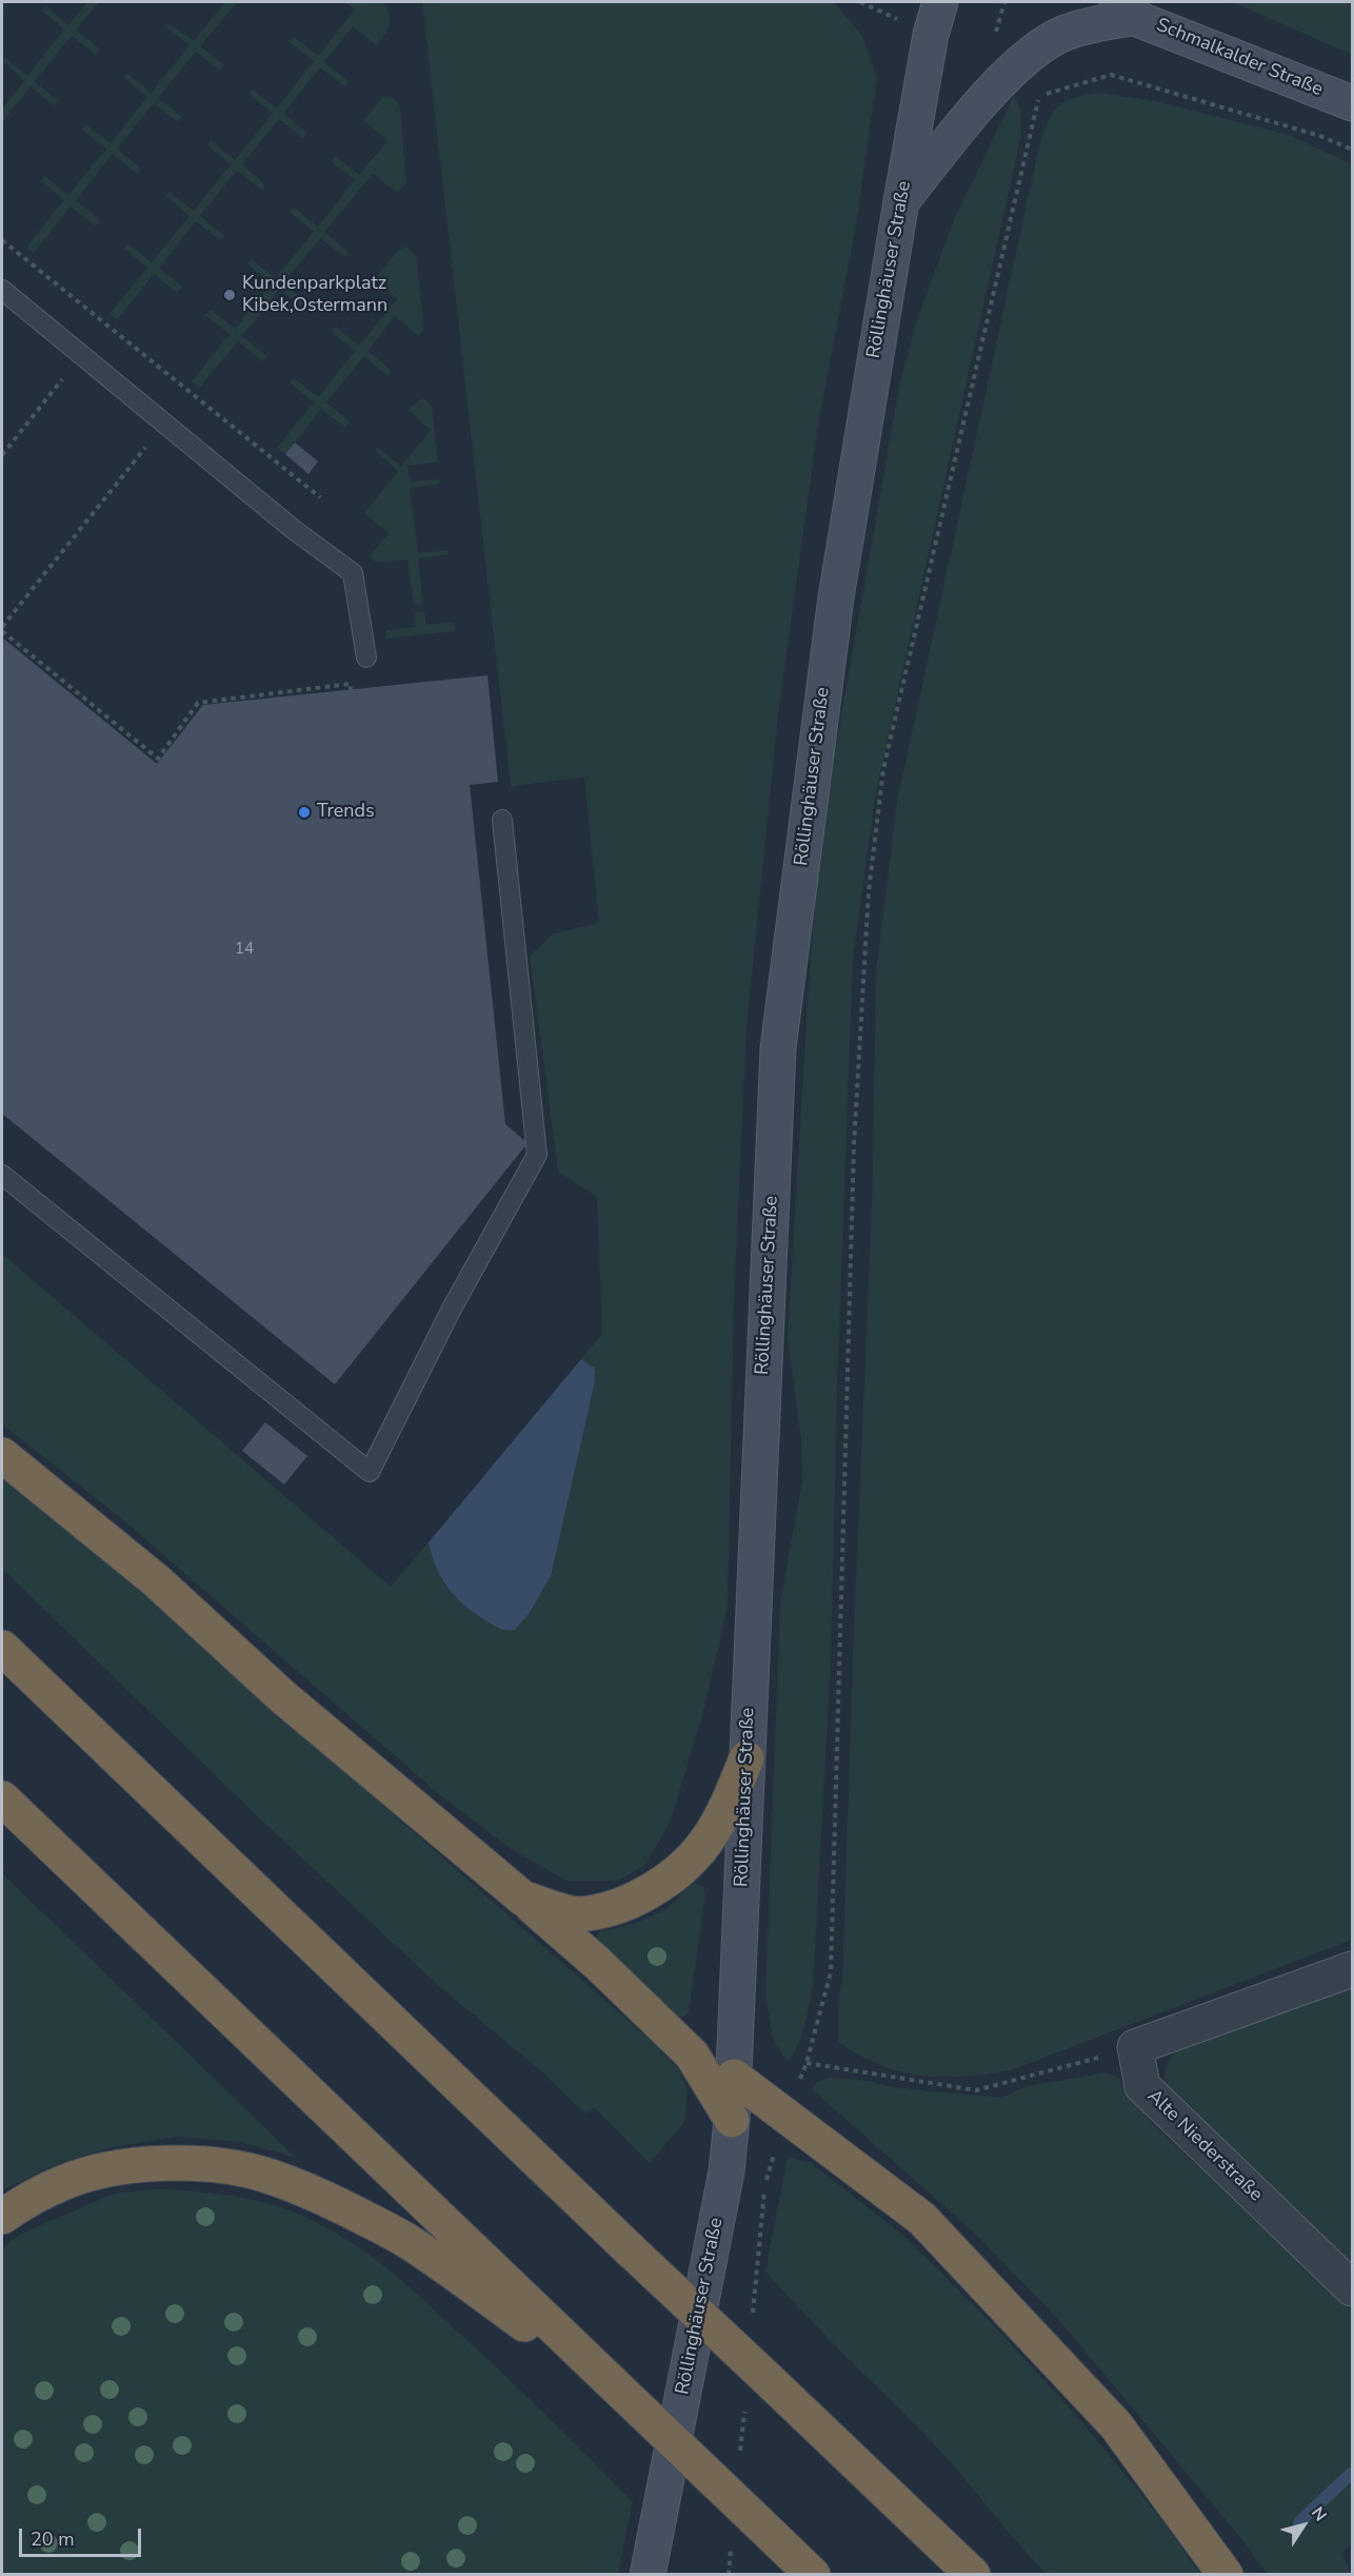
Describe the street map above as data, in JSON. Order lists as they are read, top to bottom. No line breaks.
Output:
{"streets":{"main road":["Schmalkalder Straße","Röllinghäuser Straße"],"street":["Alte Niederstraße"]},"places":["Kundenparkplatz Kibek,Ostermann","Trends"],"house_numbers":["14"],"scale_bar":"20 m","north":"top right"}
